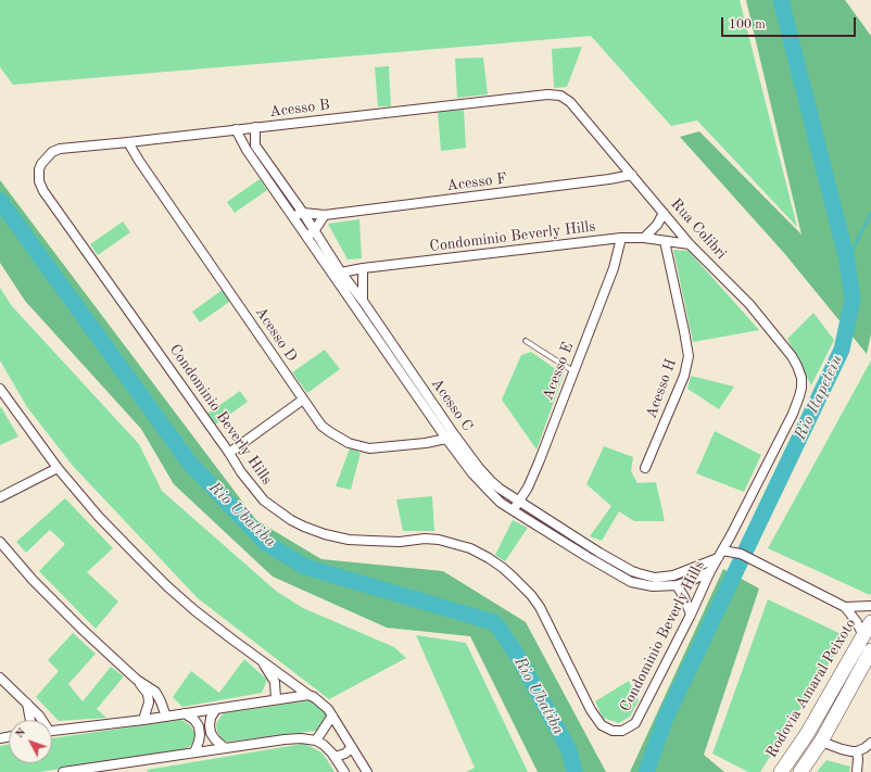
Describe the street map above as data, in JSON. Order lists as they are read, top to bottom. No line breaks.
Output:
{"streets":{"highway":["Rodovia Amaral Peixoto"],"street":["Acesso B","Acesso F","Rua Colibri","Condominio Beverly Hills","Acesso D","Acesso E","Acesso H","Acesso C"]},"crossings":[["Acesso B","Rua Colibri"],["Acesso B","Condominio Beverly Hills"],["Acesso B","Acesso D"],["Acesso B","Acesso C"],["Acesso F","Rua Colibri"],["Acesso F","Acesso C"],["Rua Colibri","Condominio Beverly Hills"],["Condominio Beverly Hills","Acesso E"],["Condominio Beverly Hills","Acesso H"],["Condominio Beverly Hills","Acesso C"],["Acesso D","Acesso C"],["Acesso E","Acesso C"]],"water":["Rio Itapeteiu","Rio Ubatiba"],"scale_bar":"100 m","north":"top left"}
